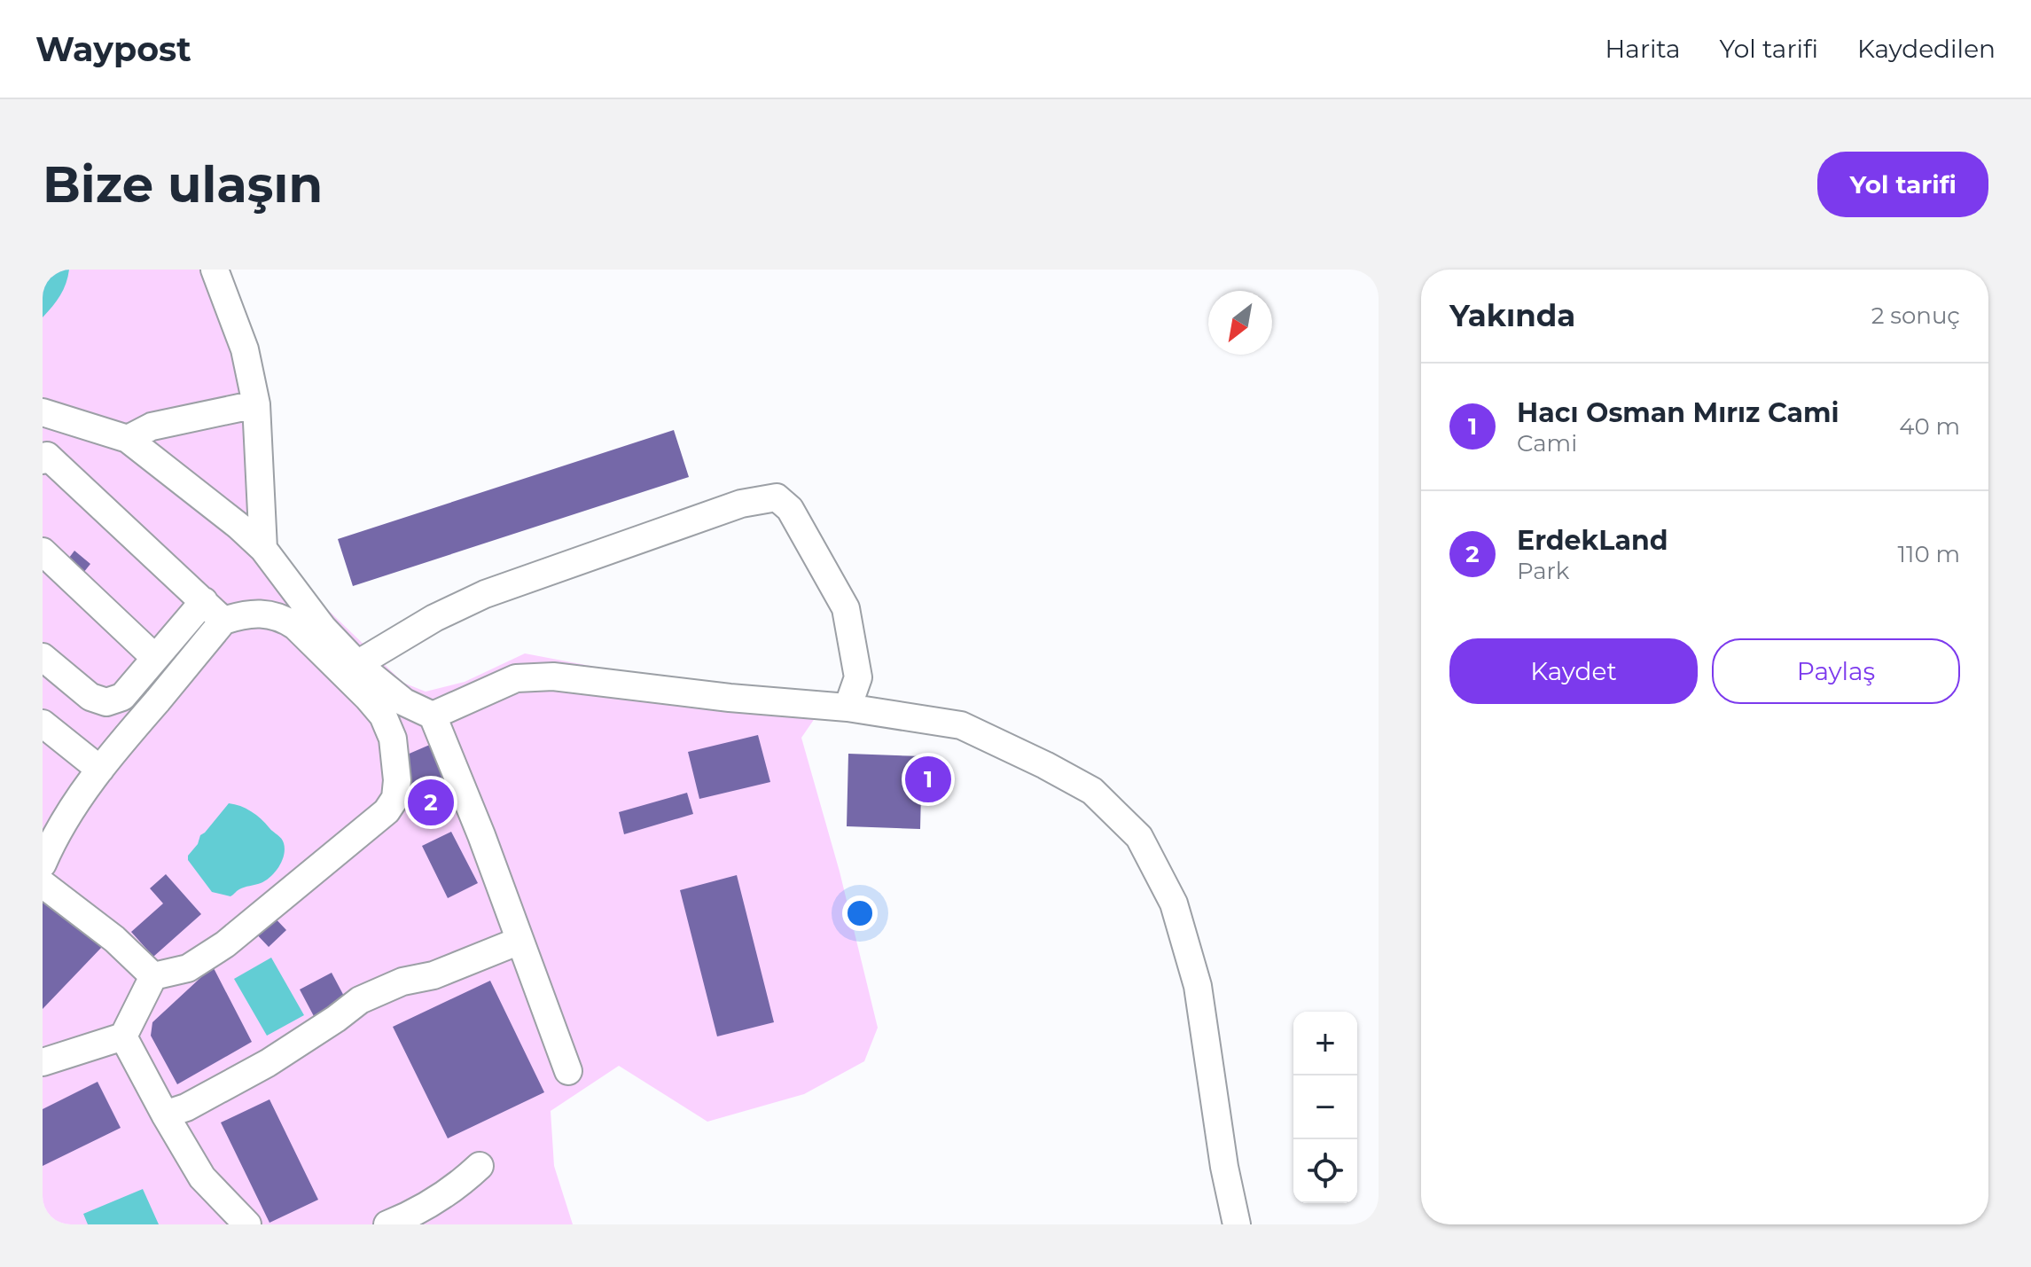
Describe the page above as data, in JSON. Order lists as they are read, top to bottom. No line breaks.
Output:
{"north":"bottom left","page":{"header":"Waypost","nav":["Harita","Yol tarifi","Kaydedilen"],"buttons":["Yol tarifi",["Kaydet","Paylaş"]],"title":"Bize ulaşın","heading":["Yakında","2 sonuç"],"list":[{"mark":"1","name":"Hacı Osman Mırız Cami","note":"Cami","value":"40 m"},{"mark":"2","name":"ErdekLand","note":"Park","value":"110 m"}],"pins":["1","2"],"map_buttons":["+","−"]}}
